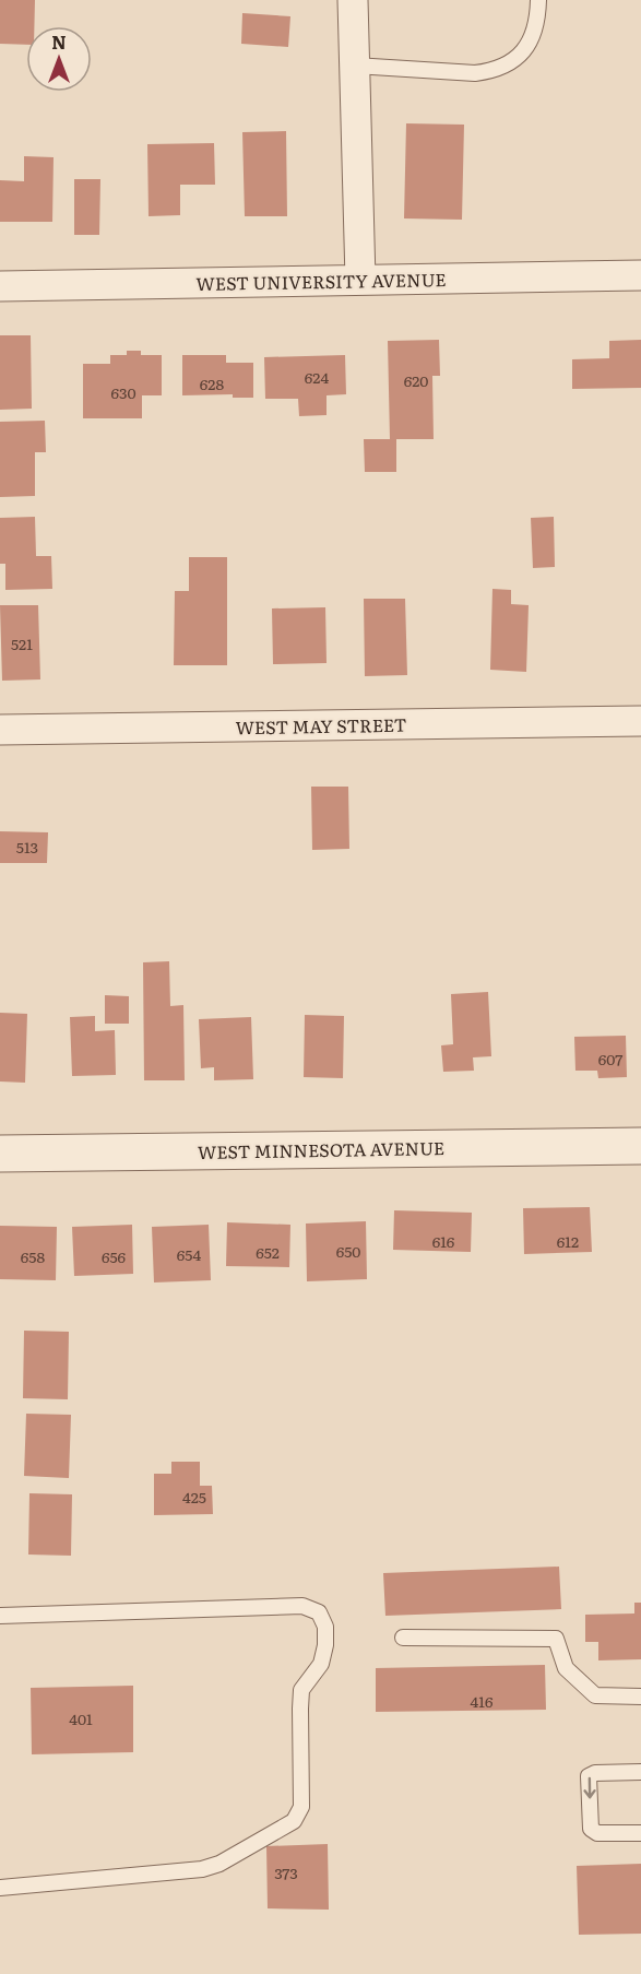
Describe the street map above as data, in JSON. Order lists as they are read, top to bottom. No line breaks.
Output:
{"streets":{"street":["WEST UNIVERSITY AVENUE","WEST MAY STREET","WEST MINNESOTA AVENUE"]},"house_numbers":["624","620","628","630","521","513","607","616","612","650","652","654","658","656","425","416","401","373"],"north":"top"}
